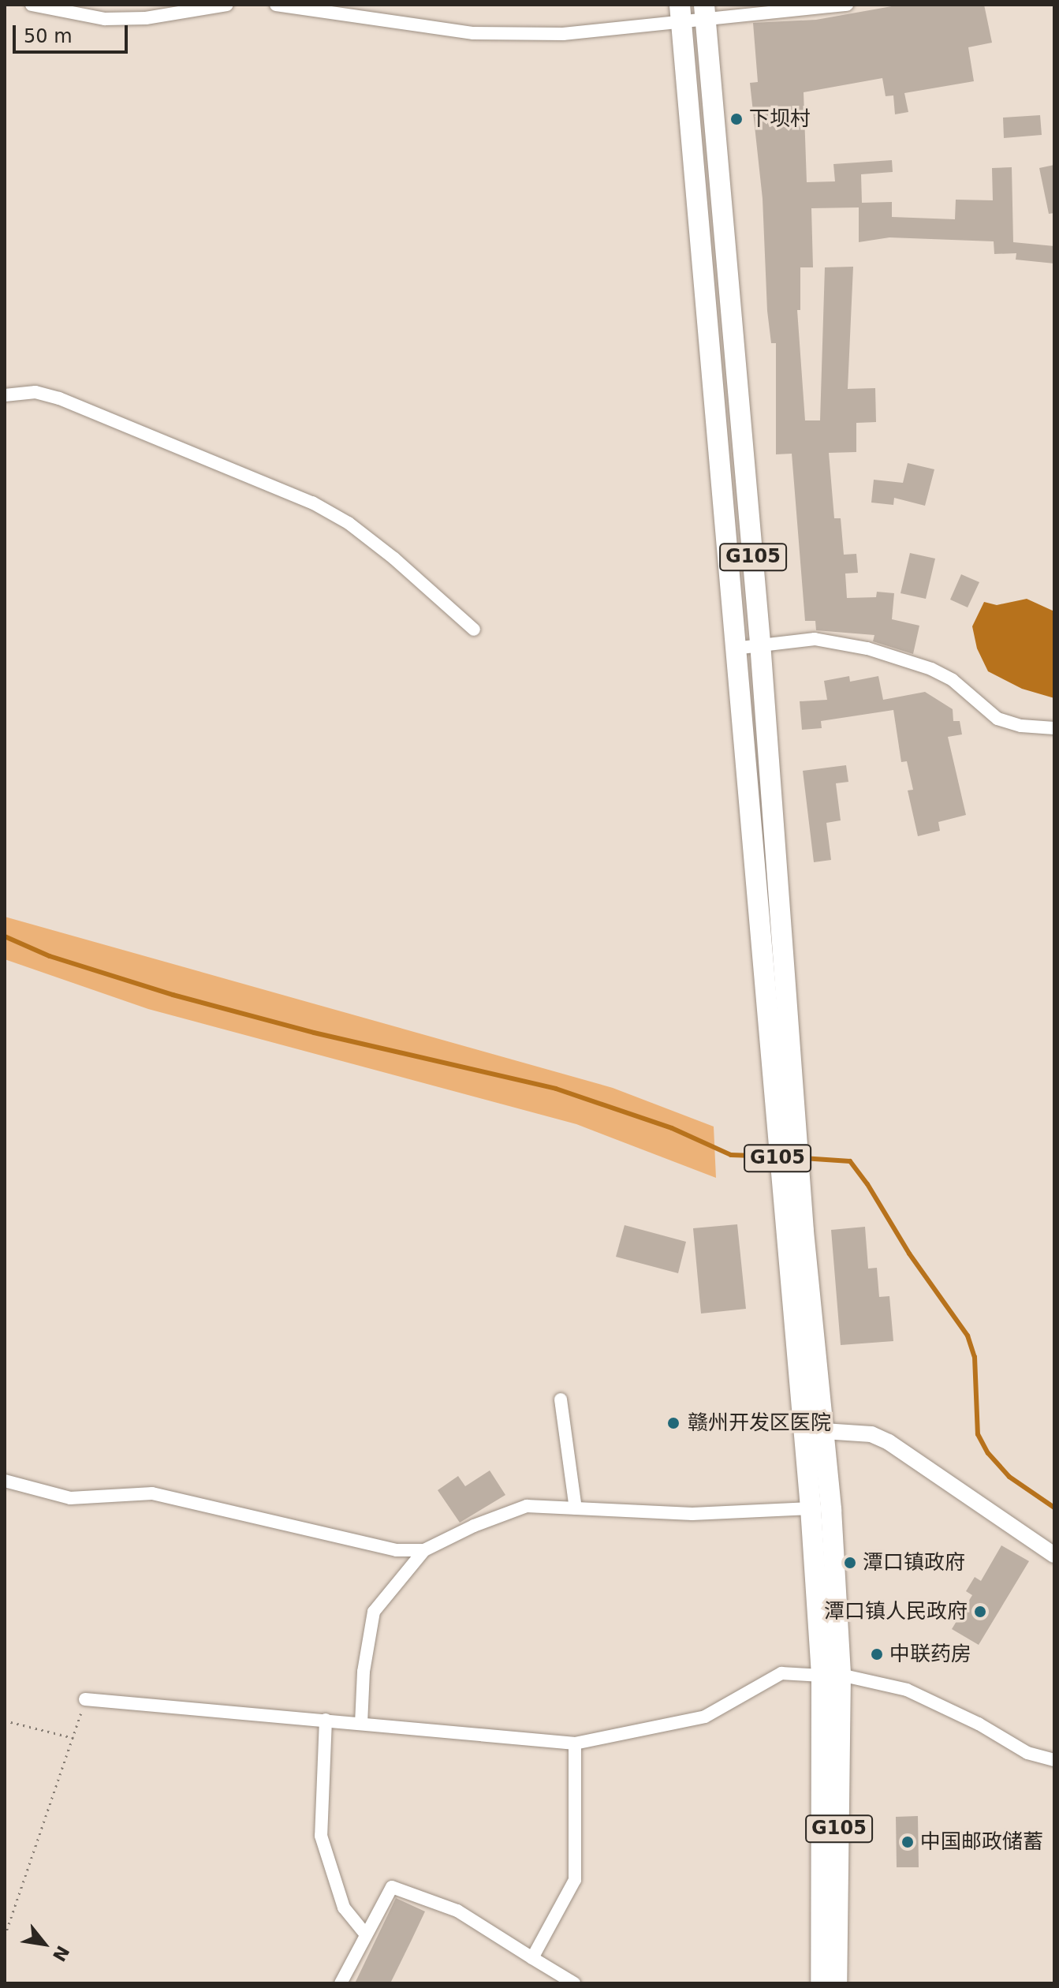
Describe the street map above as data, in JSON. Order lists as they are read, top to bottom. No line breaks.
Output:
{"streets":{"highway":["G105"]},"places":["下坝村","赣州开发区医院","潭口镇政府","潭口镇人民政府","中联药房","中国邮政储蓄"],"scale_bar":"50 m","north":"bottom right"}
